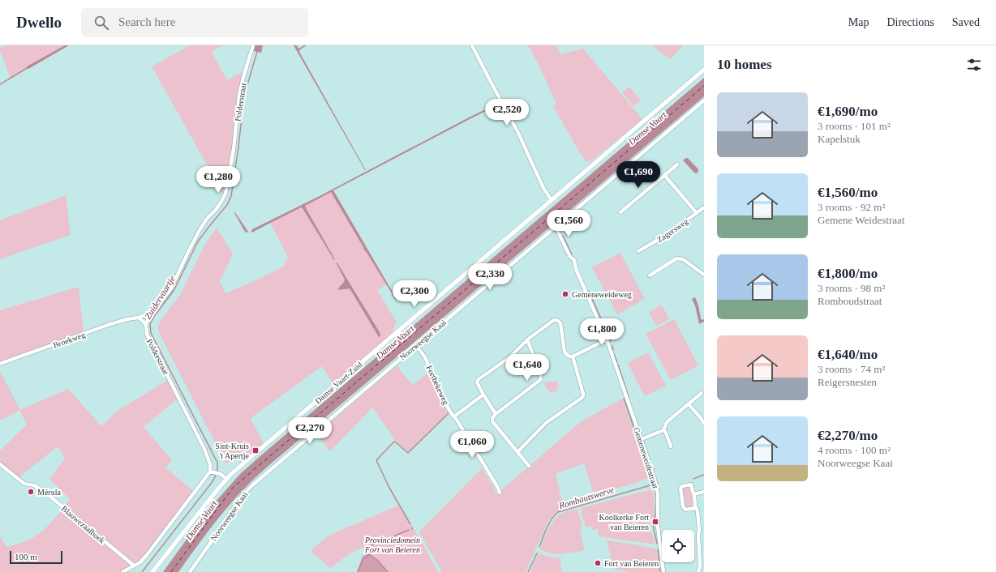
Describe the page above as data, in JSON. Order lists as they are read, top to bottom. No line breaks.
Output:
{"streets":{"street":["Polderstraat","Zagersweg","Broekweg","Noorweegse Kaai","Damse Vaart-Zuid","Fortbekeweg","Gemeneweidestraat","Blauwezaalhoek"]},"crossings":[["Polderstraat","Broekweg"],["Noorweegse Kaai","Fortbekeweg"],["Noorweegse Kaai","Gemeneweidestraat"]],"water":["Damse Vaart","Zuidervaartje","Rombautswerve"],"parks":["Provinciedomein Fort van Beieren"],"places":{"other":["Gemeneweideweg","Mérula","Fort van Beieren"],"transit":["Sint-Kruis 't Apertje","Koolkerke Fort van Beieren"]},"scale_bar":"100 m","page":{"header":"Dwello","search":"Search here","nav":["Map","Directions","Saved"],"heading":"10 homes","list":[{"name":"€1,690/mo","note":"3 rooms · 101 m² · Kapelstuk"},{"name":"€1,560/mo","note":"3 rooms · 92 m² · Gemene Weidestraat"},{"name":"€1,800/mo","note":"3 rooms · 98 m² · Romboudstraat"},{"name":"€1,640/mo","note":"3 rooms · 74 m² · Reigersnesten"},{"name":"€2,270/mo","note":"4 rooms · 100 m² · Noorweegse Kaai"}],"price":["€2,520","€1,690","€1,280","€1,560","€2,330","€2,300","€1,800","€1,640","€2,270","€1,060"],"scale":"100 m"}}
